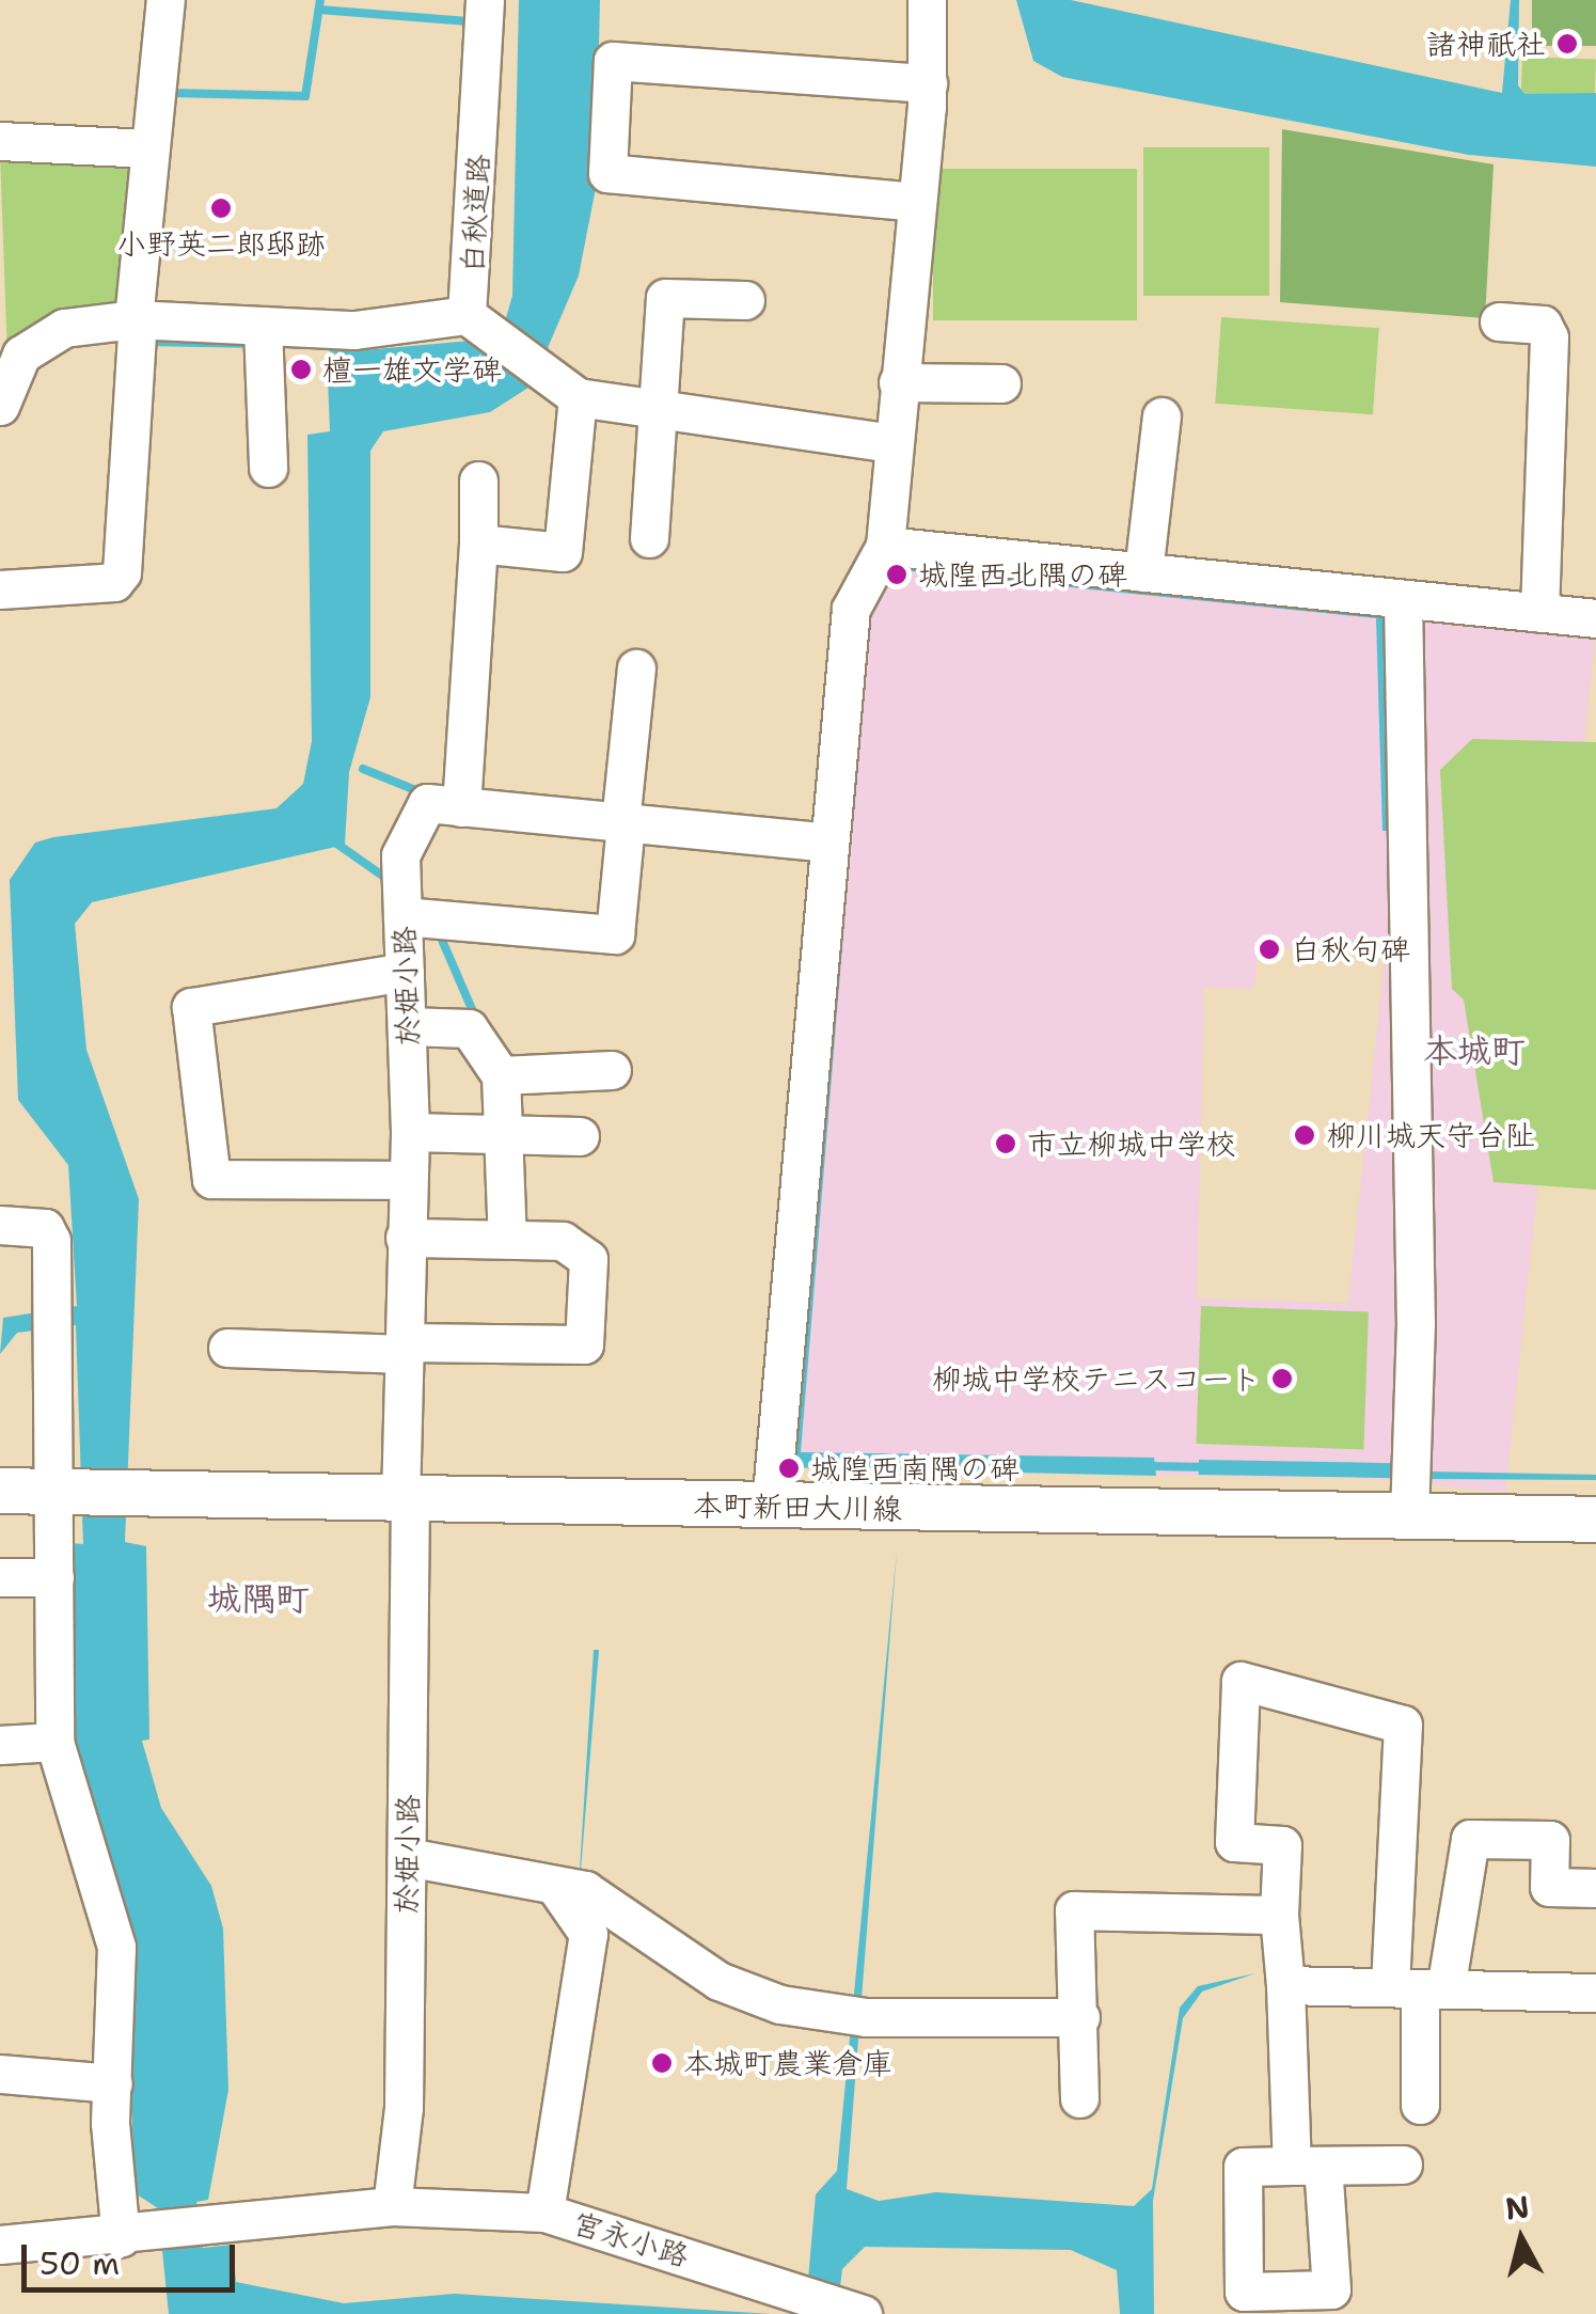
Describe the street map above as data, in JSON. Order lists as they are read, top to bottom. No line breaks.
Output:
{"streets":{"main road":["本町新田大川線"],"street":["白秋道路","於姫小路","宮永小路"]},"crossings":[["於姫小路","本町新田大川線"],["於姫小路","宮永小路"]],"districts":["本城町","城隅町"],"places":["諸神祇社","小野英二郎邸跡","檀一雄文学碑","城隍西北隅の碑","白秋句碑","柳川城天守台阯","市立柳城中学校","柳城中学校テニスコート","城隍西南隅の碑","本城町農業倉庫"],"scale_bar":"50 m","north":"top"}
